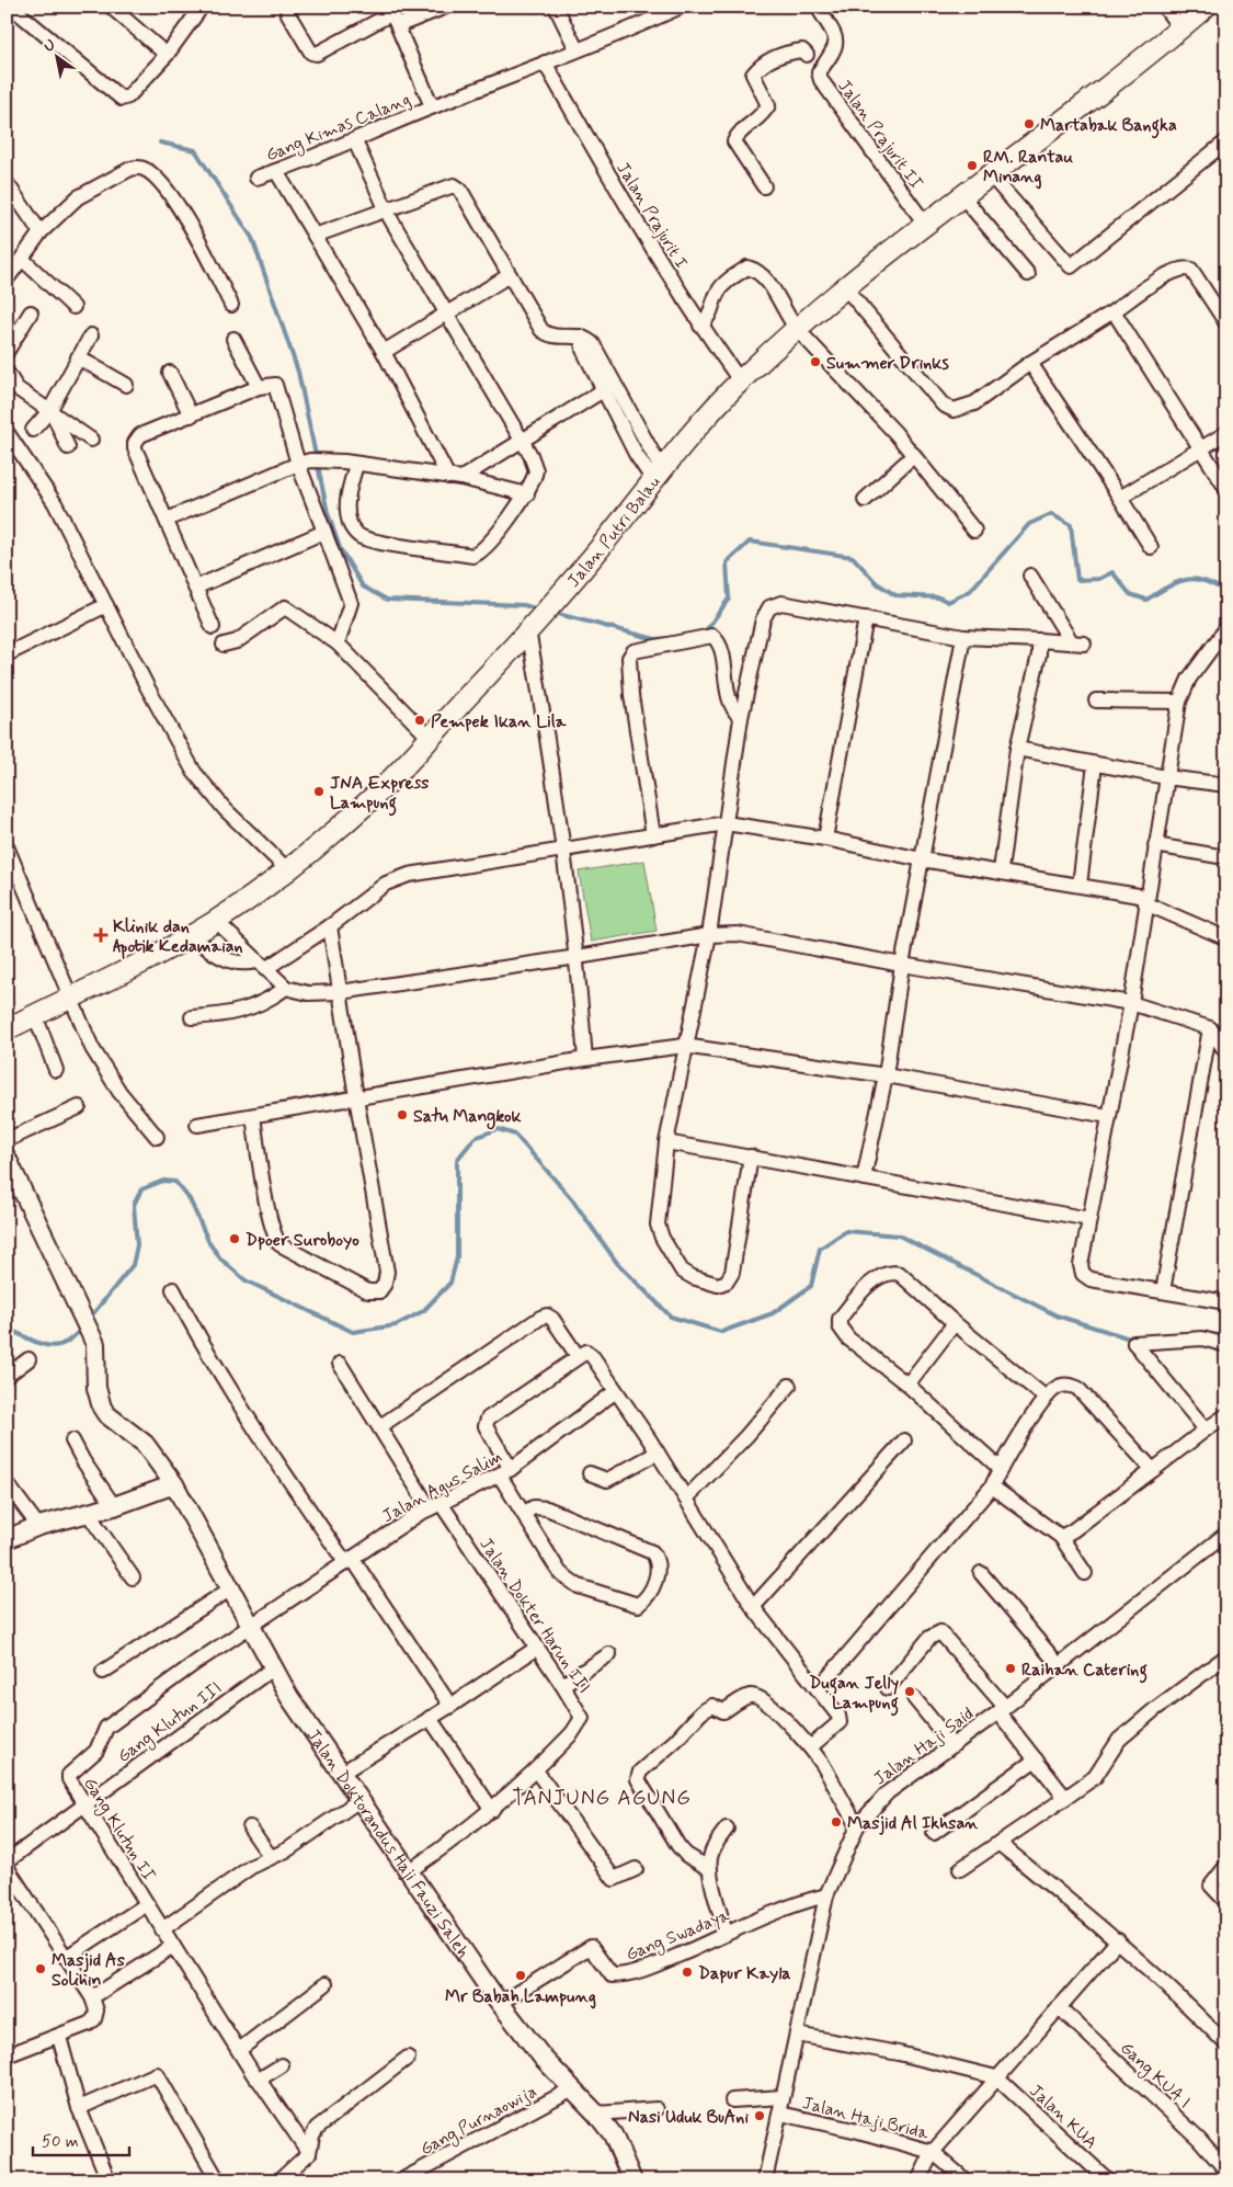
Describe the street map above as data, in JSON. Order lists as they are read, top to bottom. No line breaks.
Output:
{"streets":{"main road":["Jalan Putri Balau"],"street":["Gang Kimas Calang","Jalan Prajurit II","Jalan Prajurit I","Jalan Agus Salim","Jalan Dokter Harun III","Gang Klutun III","Jalan Haji Said","Gang Klutun II","Jalan Doktorandus Haji Fauzi Saleh","Gang Swadaya","Gang KUA I","Jalan KUA","Jalan Haji Brida","Gang Purnaowija"]},"crossings":[["Gang Kimas Calang","Jalan Prajurit I"],["Jalan Prajurit II","Jalan Putri Balau"],["Jalan Prajurit I","Jalan Putri Balau"],["Jalan Agus Salim","Jalan Dokter Harun III"],["Jalan Agus Salim","Gang Klutun II"],["Jalan Agus Salim","Jalan Doktorandus Haji Fauzi Saleh"],["Jalan Dokter Harun III","Jalan Doktorandus Haji Fauzi Saleh"],["Gang Klutun III","Gang Klutun II"],["Gang Klutun III","Jalan Doktorandus Haji Fauzi Saleh"],["Jalan Haji Said","Gang Swadaya"],["Jalan Haji Said","Jalan Haji Brida"],["Gang Klutun II","Jalan Doktorandus Haji Fauzi Saleh"],["Jalan Doktorandus Haji Fauzi Saleh","Gang Swadaya"],["Jalan Doktorandus Haji Fauzi Saleh","Gang Purnaowija"]],"districts":["TANJUNG AGUNG"],"places":{"other":["Martabak Bangka","RM. Rantau Minang","Summer Drinks","Pempek Ikan Lila","JNA Express Lampung","Satu Mangkok","Dpoer Suroboyo","Raihan Catering","Dugan Jelly Lampung","Masjid Al Ikhsan","Masjid As Solihin","Dapur Kayla","Mr Babah Lampung","Nasi Uduk BuAni"],"health":["Klinik dan Apotik Kedamaian"]},"scale_bar":"50 m","north":"top left"}
